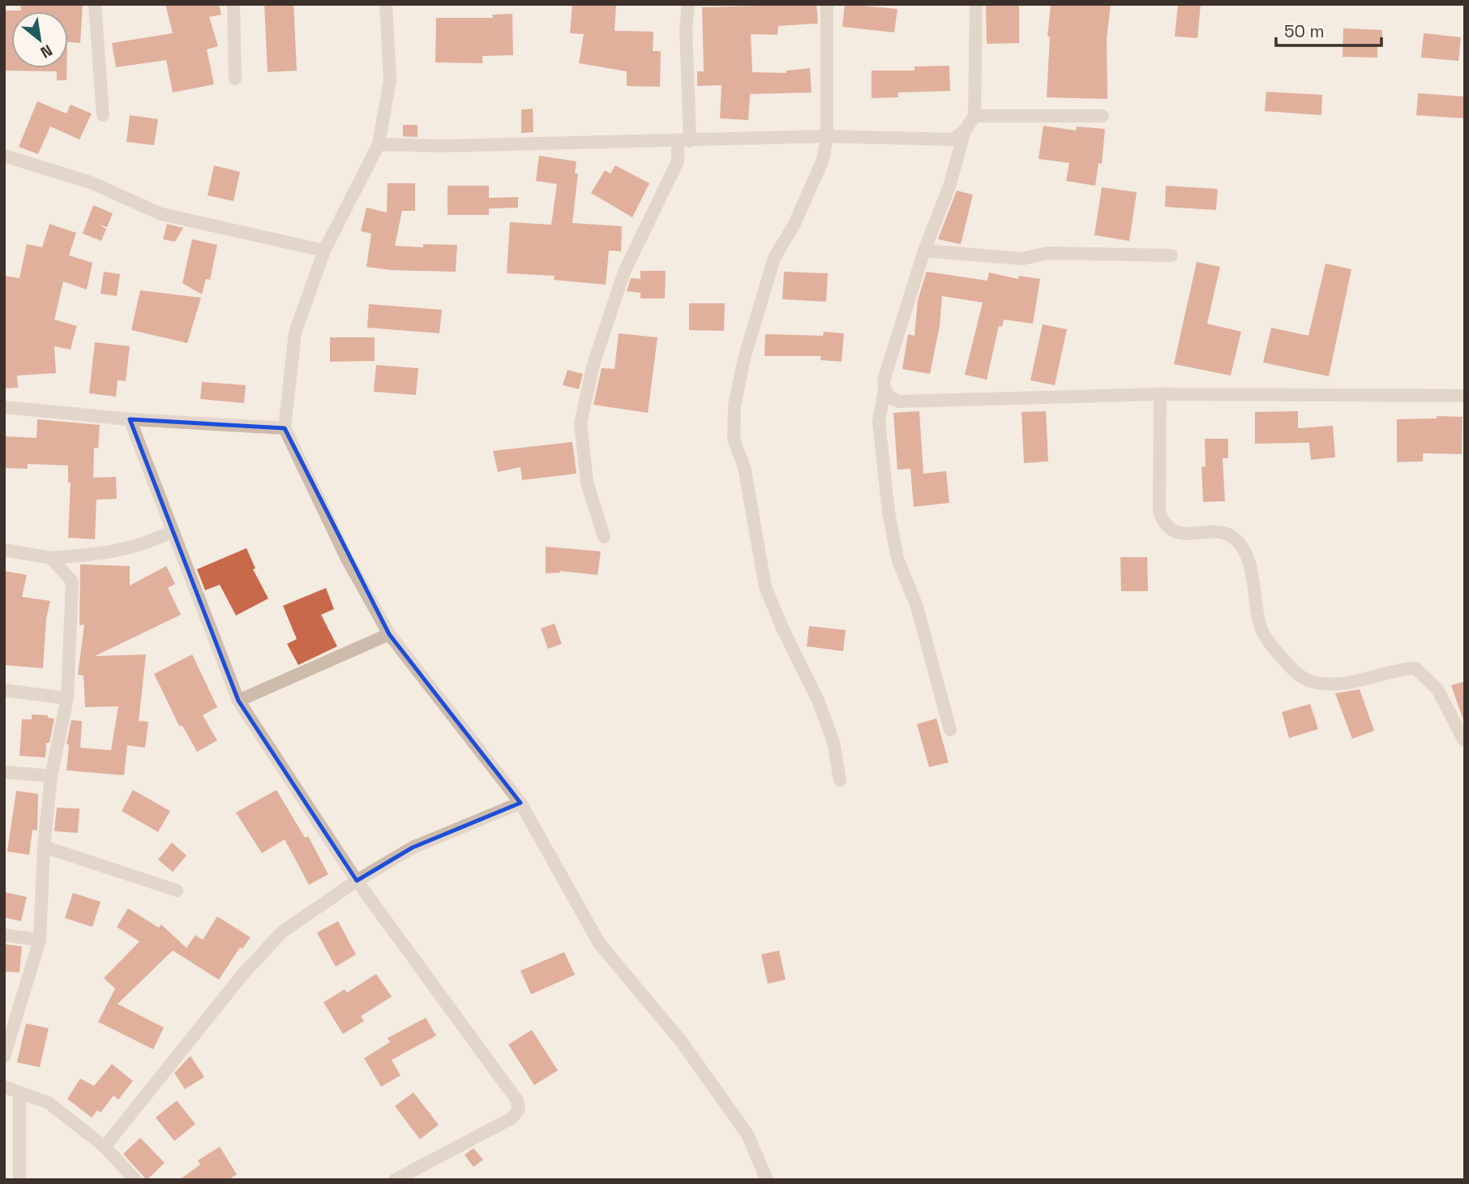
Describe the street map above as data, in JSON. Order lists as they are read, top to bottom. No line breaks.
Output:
{"scale_bar":"50 m","north":"bottom right"}
